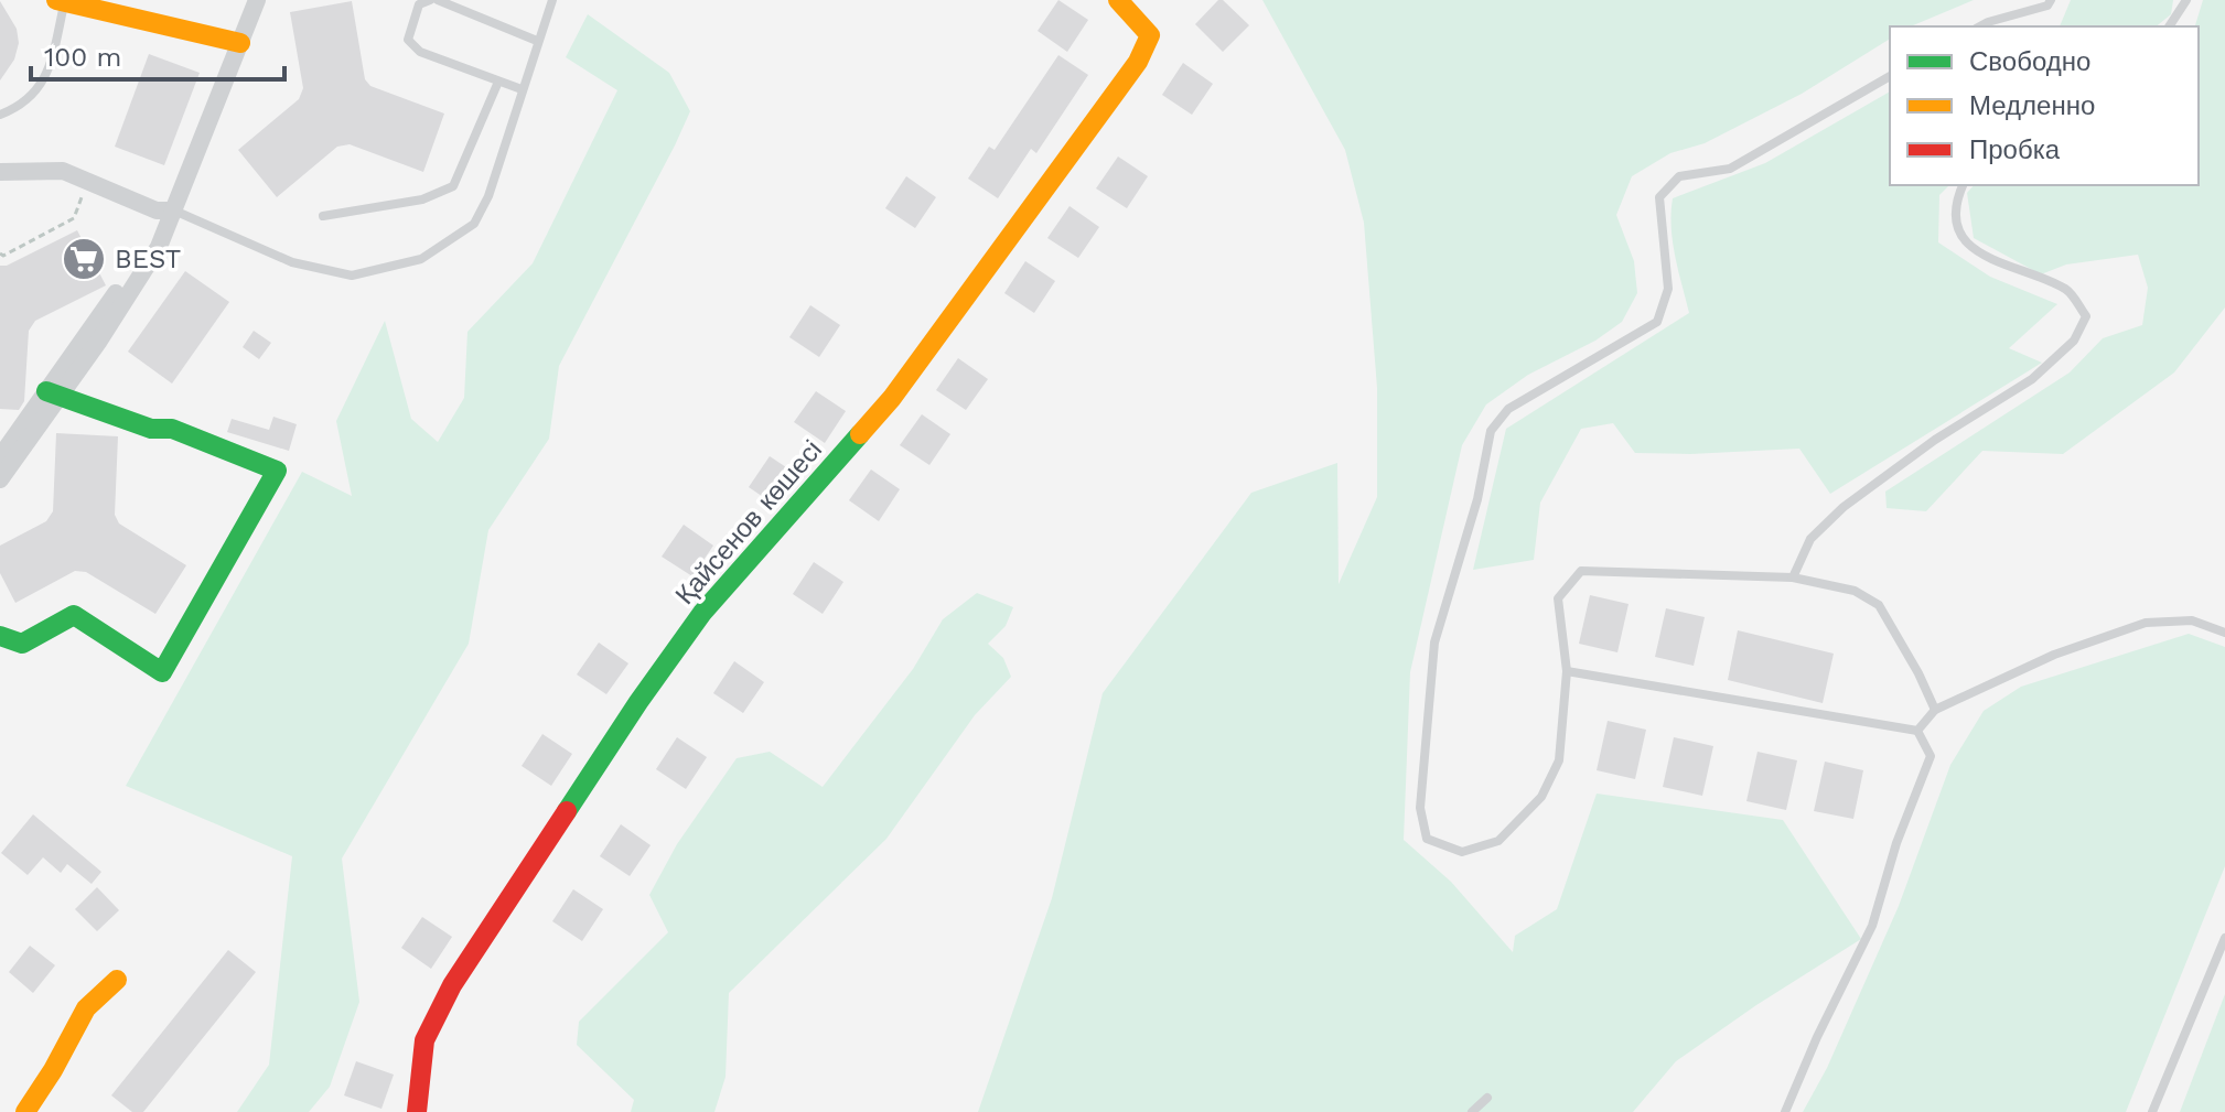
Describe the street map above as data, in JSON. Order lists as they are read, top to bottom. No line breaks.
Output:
{"streets":{"street":["Қайсенов көшесі"]},"places":{"supermarket":["BEST"]},"legend":["Свободно","Медленно","Пробка"],"scale_bar":"100 m"}
